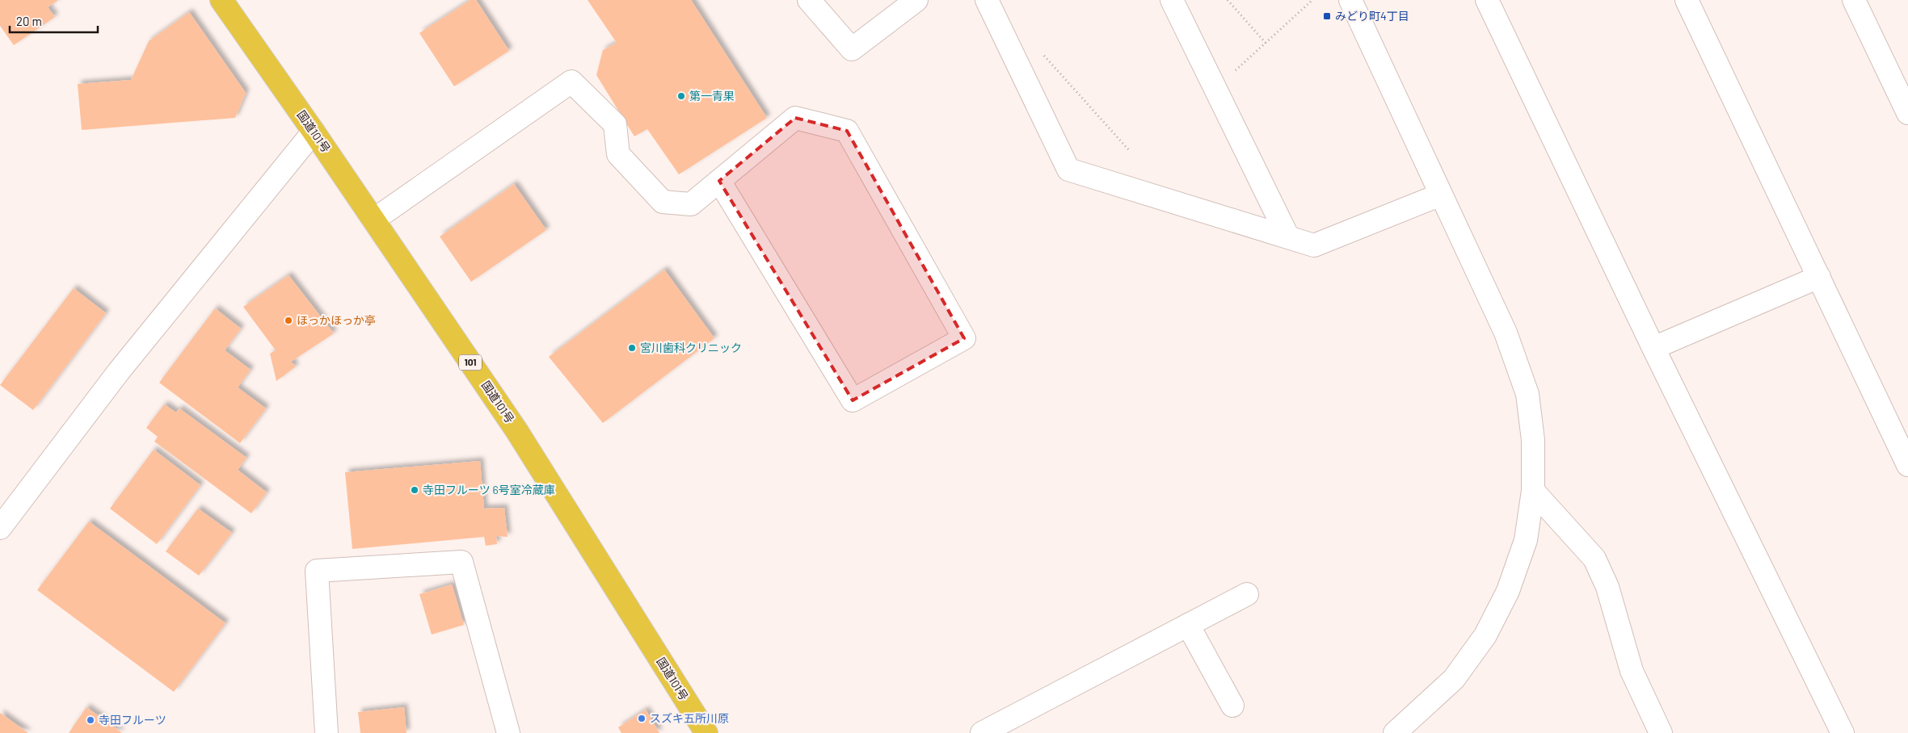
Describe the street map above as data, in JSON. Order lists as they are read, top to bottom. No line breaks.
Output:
{"streets":{"highway":["国道101号","101"]},"places":{"transit":["みどり町4丁目"],"other":["第一青果","ほっかほっか亭","宮川歯科クリニック","寺田フルーツ 6号室冷蔵庫","スズキ五所川原","寺田フルーツ"]},"scale_bar":"20 m"}
